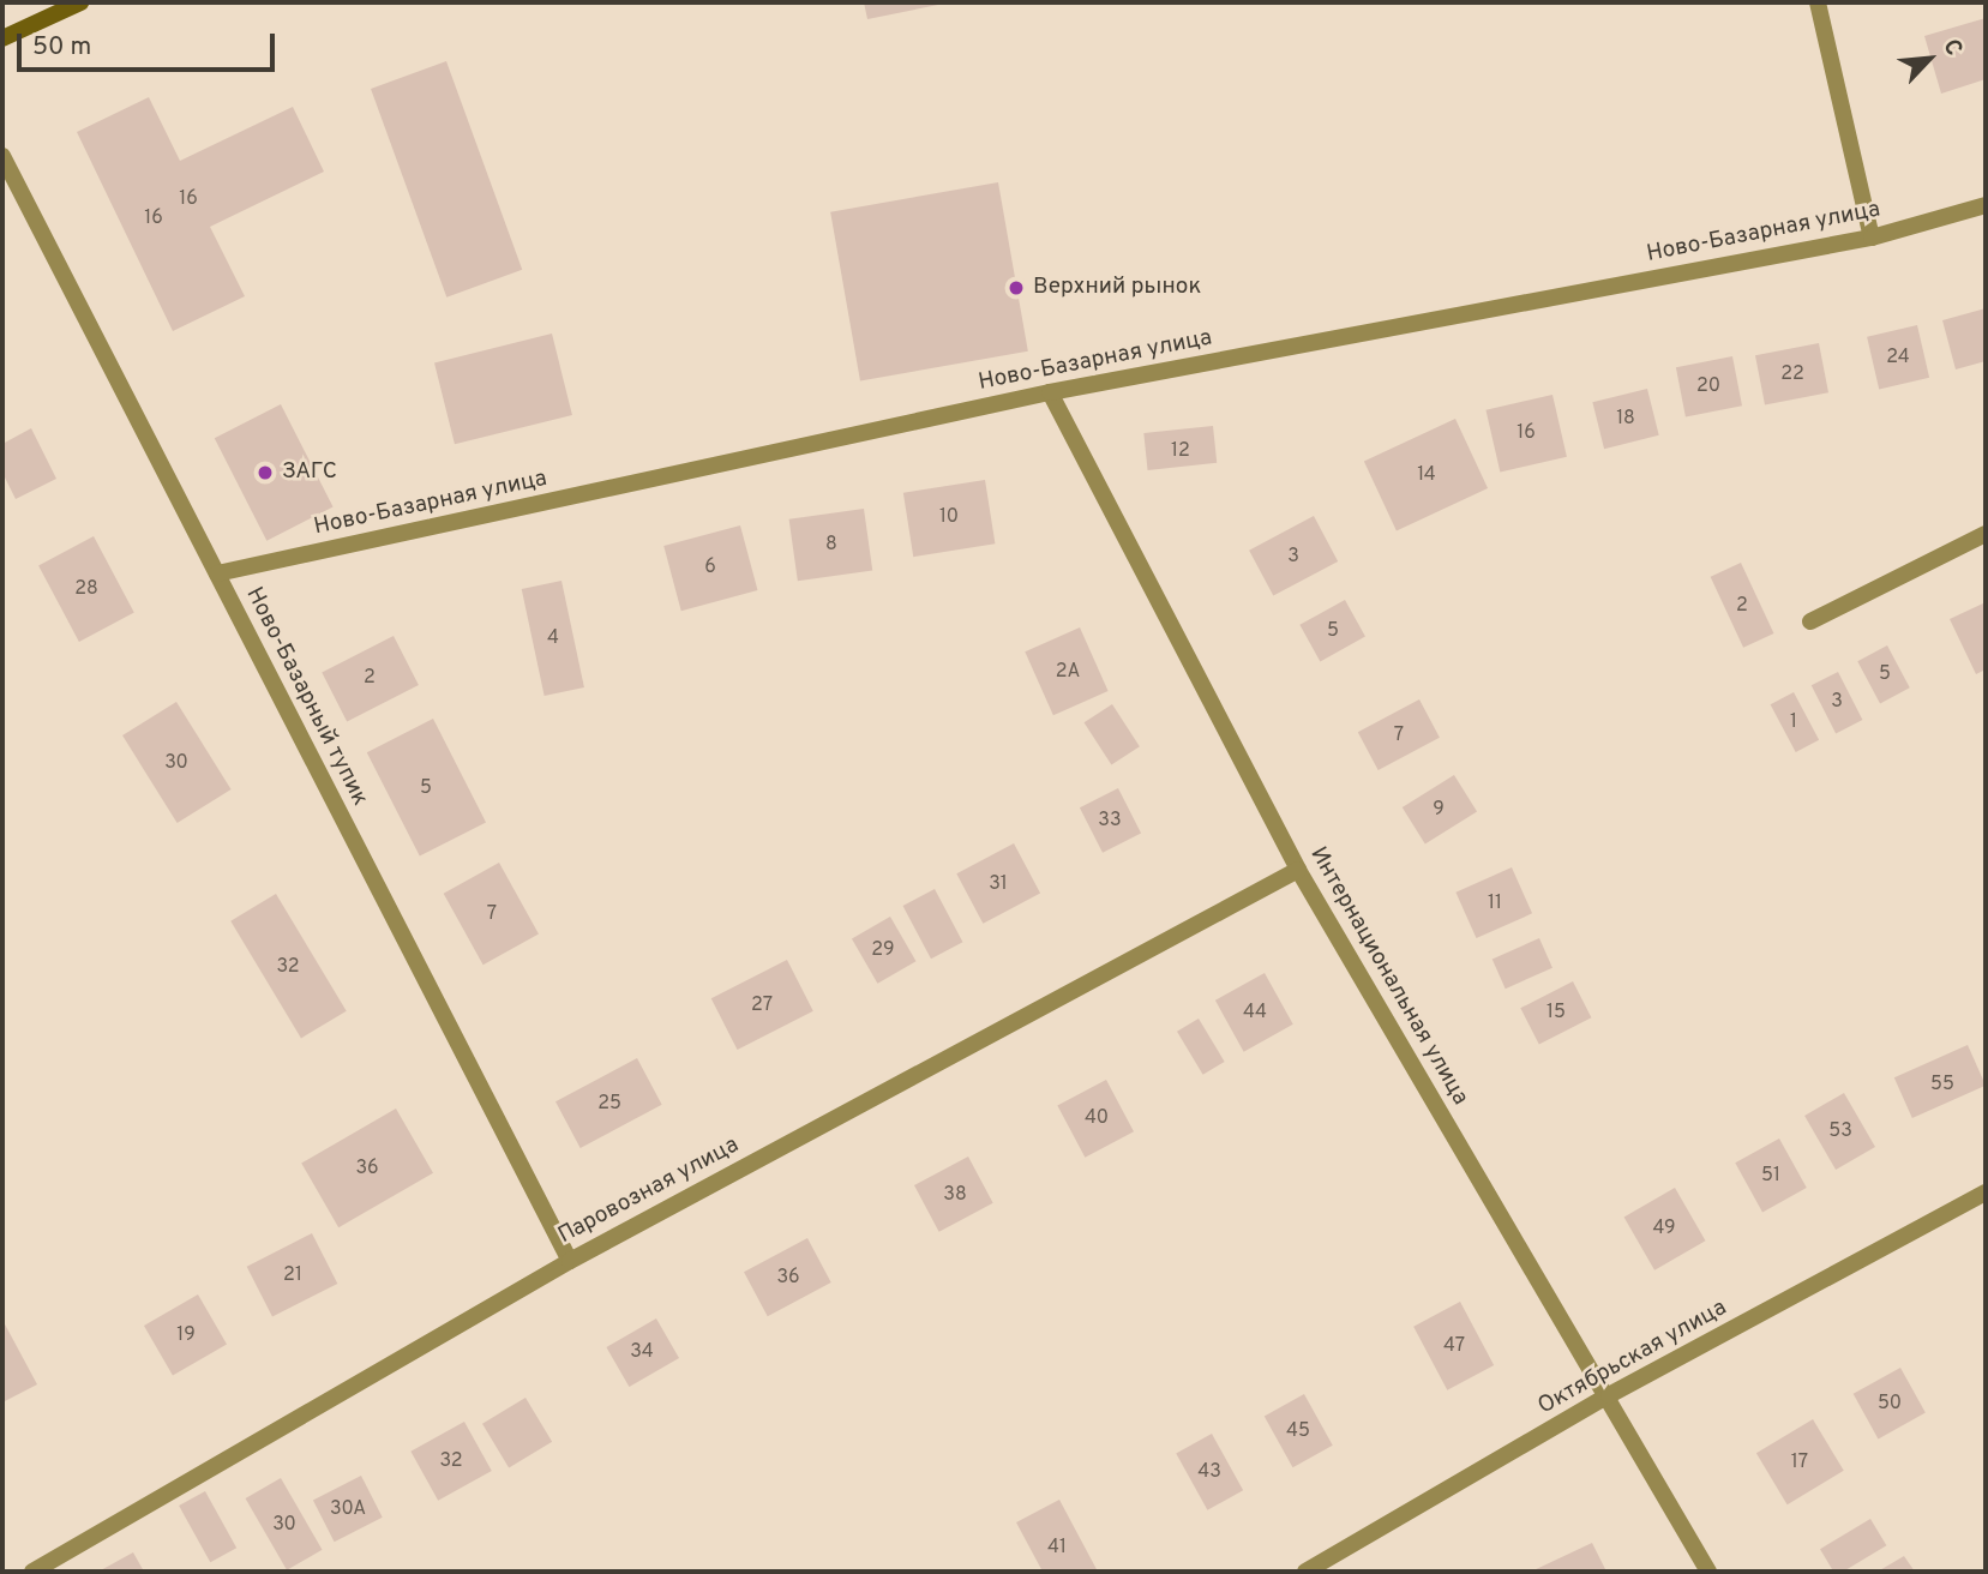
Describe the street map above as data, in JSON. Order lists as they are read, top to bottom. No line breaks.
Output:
{"streets":{"street":["Ново-Базарная улица","Ново-Базарный тупик","Интернациональная улица","Паровозная улица","Октябрьская улица"]},"crossings":[["Ново-Базарная улица","Ново-Базарный тупик"],["Ново-Базарная улица","Интернациональная улица"],["Ново-Базарный тупик","Паровозная улица"],["Интернациональная улица","Паровозная улица"],["Интернациональная улица","Октябрьская улица"]],"places":["Верхний рынок","ЗАГС"],"house_numbers":["16","16","24","22","20","18","16","12","14","10","8","3","6","28","2","5","4","2А","5","2","3","1","7","30","5","9","33","31","11","7","29","32","27","44","15","55","25","40","53","36","51","38","49","21","36","19","47","34","50","45","32","17","43","30А","30","41"],"scale_bar":"50 m","north":"top right"}
